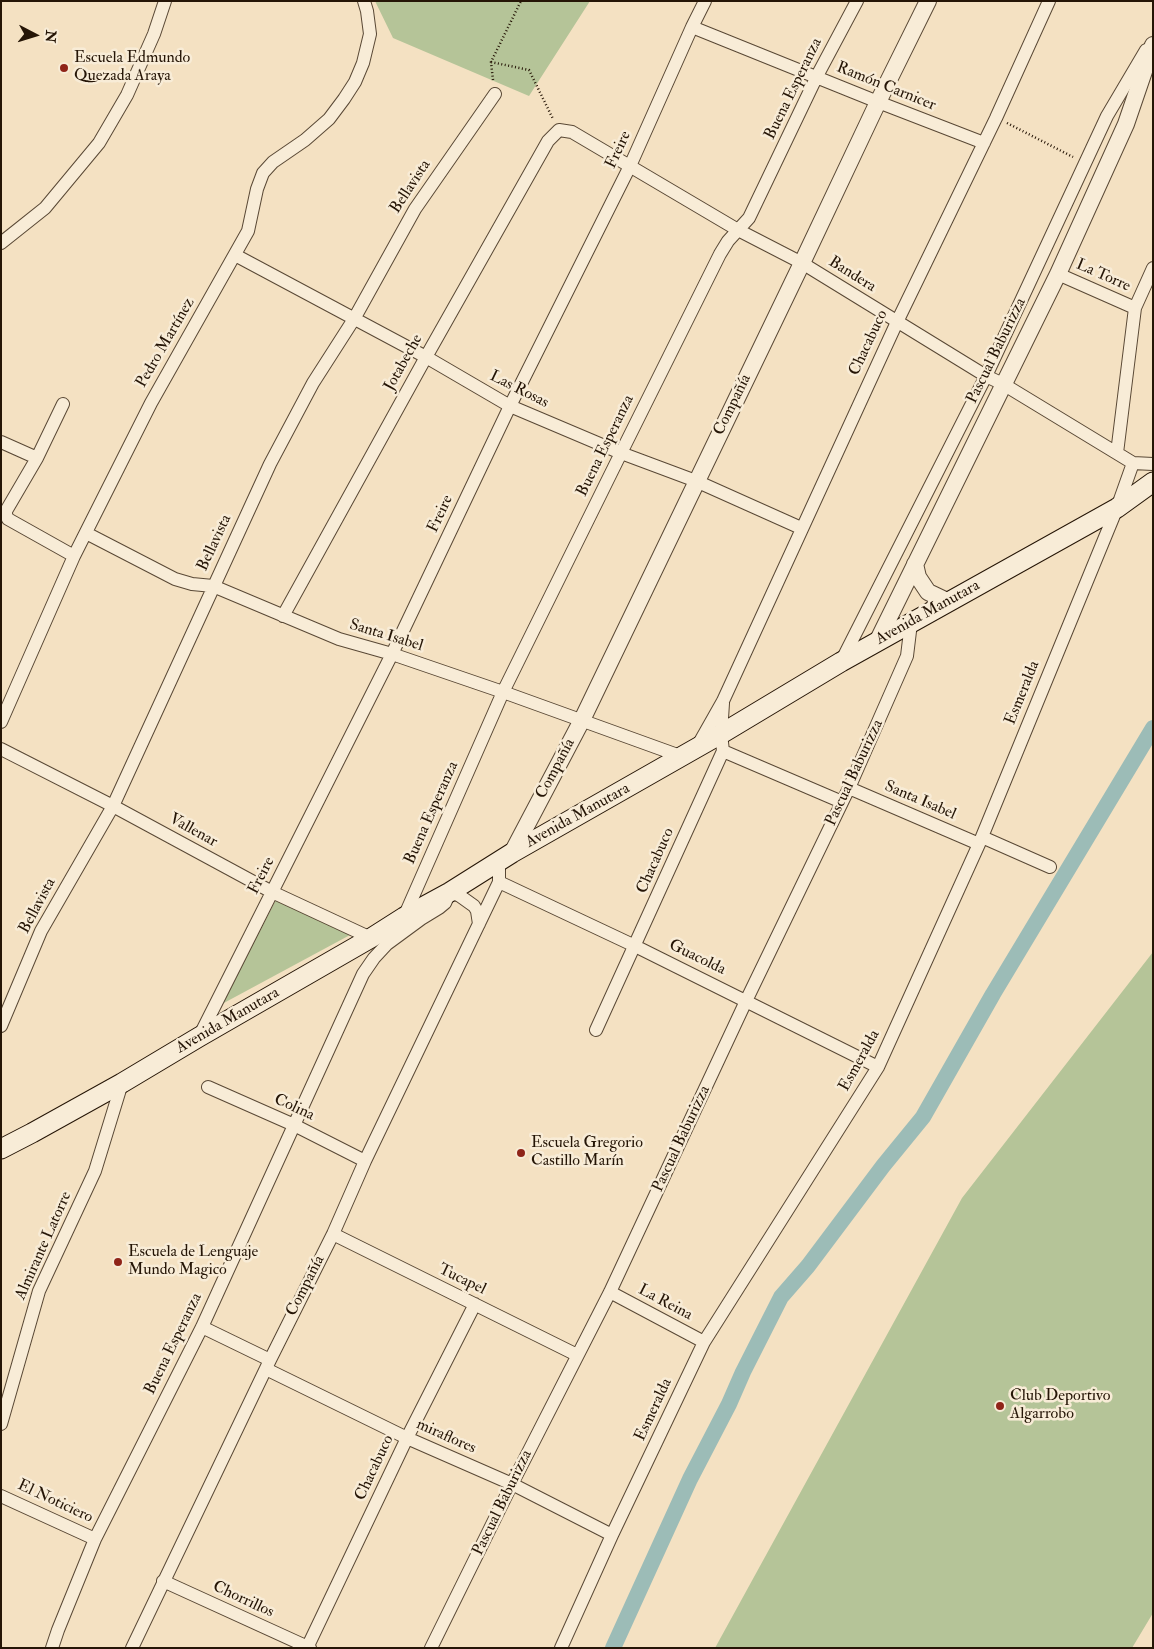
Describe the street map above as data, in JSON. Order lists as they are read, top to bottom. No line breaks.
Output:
{"streets":{"main road":["Avenida Manutara"],"street":["Ramón Carnicer","Buena Esperanza","Freire","Bellavista","Bandera","La Torre","Pedro Martínez","Chacabuco","Pascual Baburizza","Jotabeche","Las Rosas","Compañía","Santa Isabel","Esmeralda","Vallenar","Guacolda","Colina","Almirante Latorre","Tucapel","La Reina","miraflores","El Noticiero","Chorrillos"]},"crossings":[["Ramón Carnicer","Buena Esperanza"],["Ramón Carnicer","Freire"],["Ramón Carnicer","Chacabuco"],["Ramón Carnicer","Compañía"],["Buena Esperanza","Bandera"],["Buena Esperanza","Las Rosas"],["Buena Esperanza","Avenida Manutara"],["Buena Esperanza","Santa Isabel"],["Buena Esperanza","Colina"],["Buena Esperanza","miraflores"],["Buena Esperanza","El Noticiero"],["Freire","Bandera"],["Freire","Las Rosas"],["Freire","Avenida Manutara"],["Freire","Santa Isabel"],["Freire","Vallenar"],["Bellavista","Las Rosas"],["Bellavista","Santa Isabel"],["Bellavista","Vallenar"],["Bandera","Chacabuco"],["Bandera","Pascual Baburizza"],["Bandera","Jotabeche"],["Bandera","Compañía"],["Bandera","Esmeralda"],["La Torre","Pascual Baburizza"],["Pedro Martínez","Las Rosas"],["Pedro Martínez","Santa Isabel"],["Chacabuco","Las Rosas"],["Chacabuco","Avenida Manutara"],["Chacabuco","Santa Isabel"],["Chacabuco","Guacolda"],["Chacabuco","Tucapel"],["Chacabuco","miraflores"],["Chacabuco","Chorrillos"],["Pascual Baburizza","Avenida Manutara"],["Pascual Baburizza","Santa Isabel"],["Pascual Baburizza","Guacolda"],["Pascual Baburizza","Tucapel"],["Pascual Baburizza","La Reina"],["Pascual Baburizza","miraflores"],["Jotabeche","Las Rosas"],["Jotabeche","Santa Isabel"],["Las Rosas","Compañía"],["Compañía","Avenida Manutara"],["Compañía","Santa Isabel"],["Compañía","Guacolda"],["Compañía","Colina"],["Compañía","Tucapel"],["Compañía","miraflores"],["Compañía","Chorrillos"],["Avenida Manutara","Santa Isabel"],["Avenida Manutara","Esmeralda"],["Avenida Manutara","Vallenar"],["Avenida Manutara","Almirante Latorre"],["Santa Isabel","Esmeralda"],["Esmeralda","Guacolda"],["Esmeralda","La Reina"],["Esmeralda","miraflores"]],"places":["Escuela Edmundo Quezada Araya","Escuela Gregorio Castillo Marín","Escuela de Lenguaje Mundo Magico","Club Deportivo Algarrobo"],"north":"right"}
